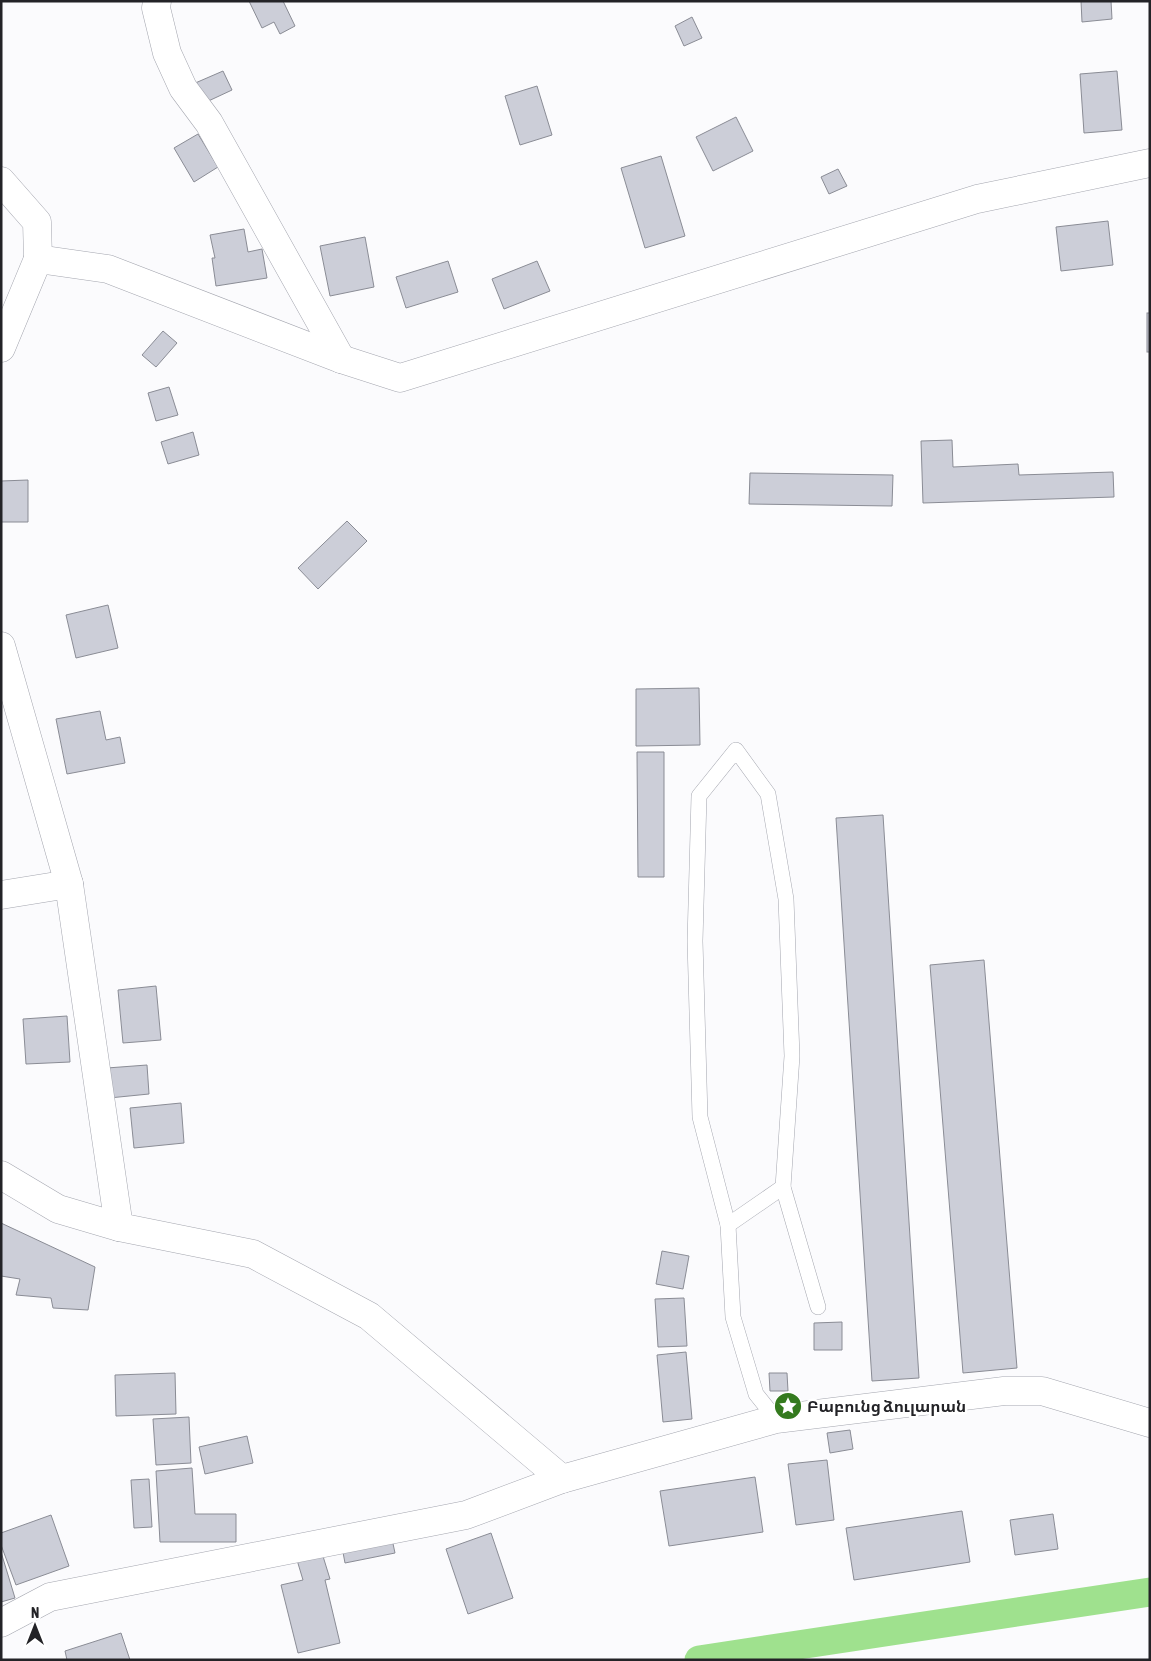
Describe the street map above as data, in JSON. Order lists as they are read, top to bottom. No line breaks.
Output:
{"places":{"place":["Բաբունց ձուլարան"]},"north":"top"}
